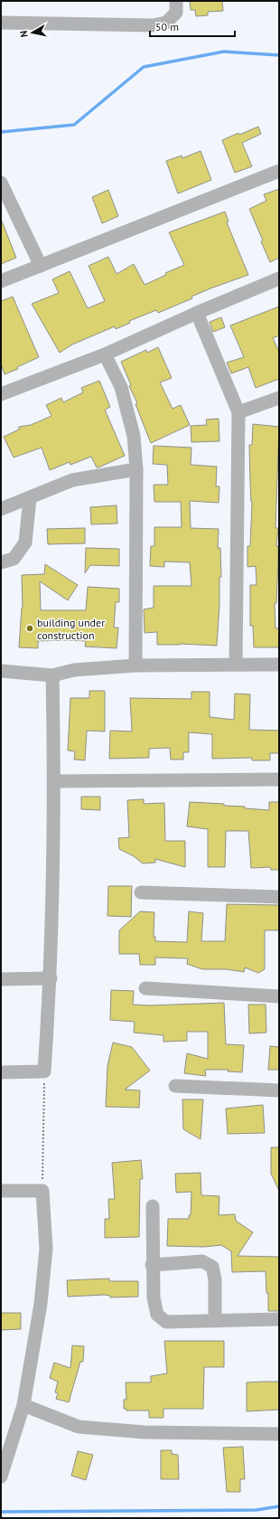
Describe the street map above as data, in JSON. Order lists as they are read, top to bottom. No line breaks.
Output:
{"places":["building under construction"],"scale_bar":"50 m","north":"left"}
